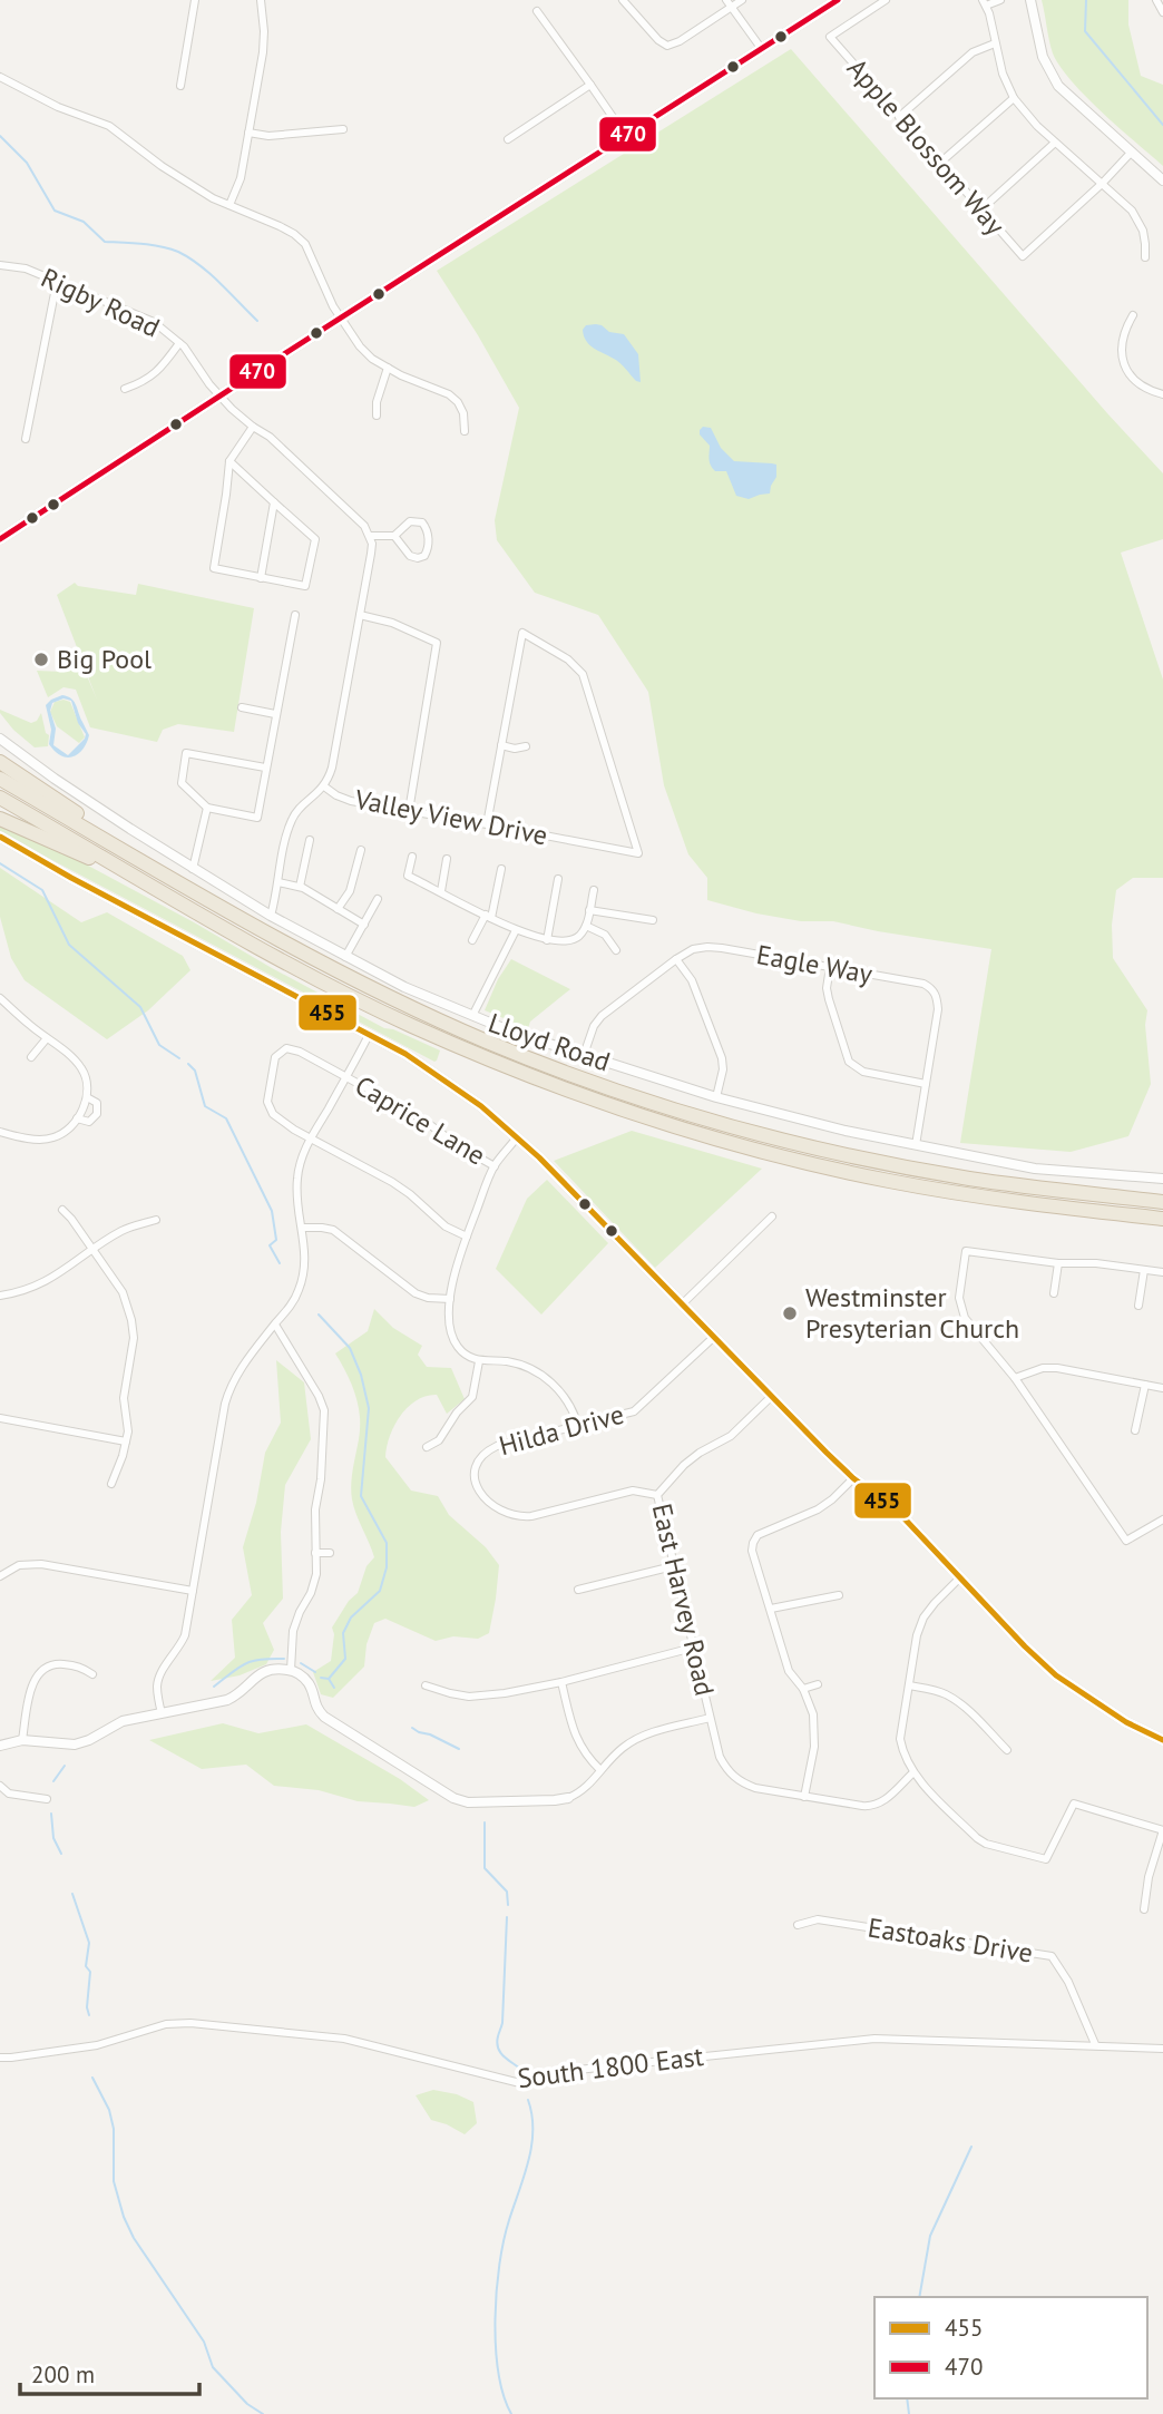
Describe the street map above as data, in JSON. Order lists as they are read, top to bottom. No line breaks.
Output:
{"streets":{"street":["Apple Blossom Way","Rigby Road","Valley View Drive","Eagle Way","Lloyd Road","Caprice Lane","Hilda Drive","East Harvey Road","Eastoaks Drive","South 1800 East"]},"crossings":[["Eagle Way","Lloyd Road"],["Hilda Drive","East Harvey Road"],["Eastoaks Drive","South 1800 East"]],"places":["Big Pool","Westminster Presyterian Church"],"lines":["transit line 470","transit line 455"],"legend":["455","470"],"scale_bar":"200 m"}
